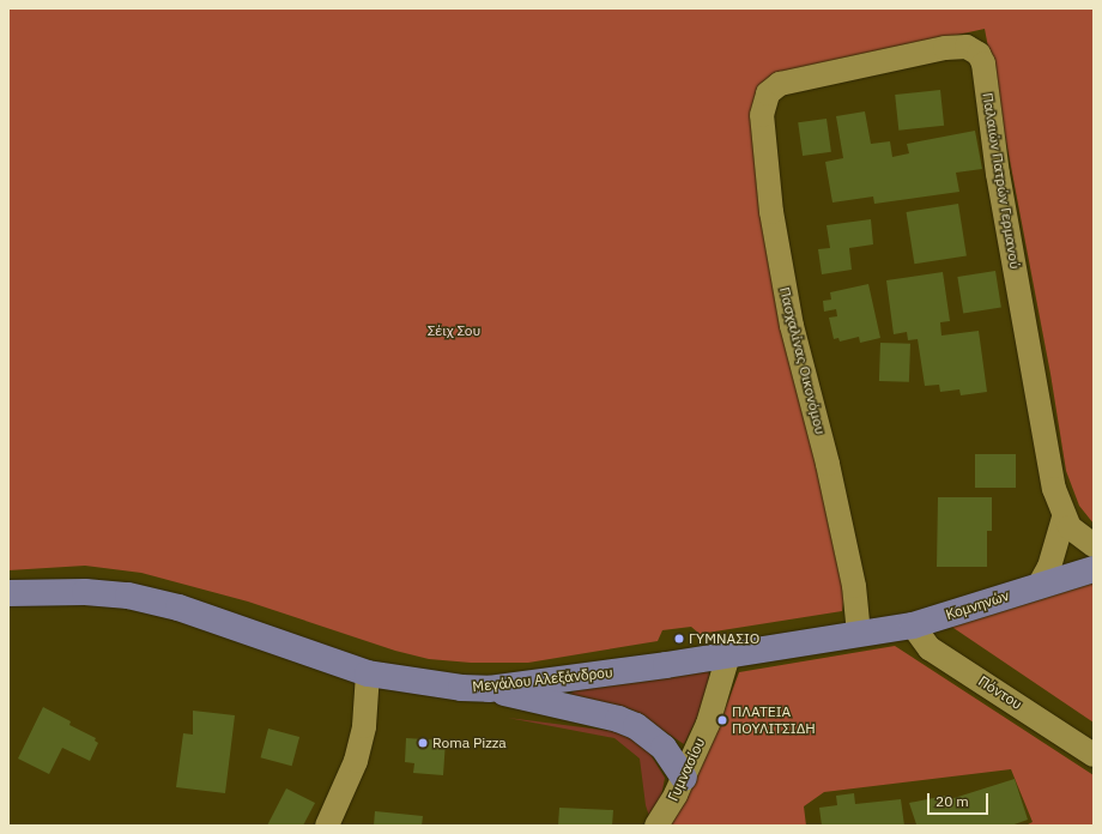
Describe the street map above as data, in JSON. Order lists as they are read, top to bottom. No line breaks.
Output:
{"streets":{"main road":["Κομνηνών","Μεγάλου Αλεξάνδρου"],"street":["Παλαιών Πατρών Γερμανού","Πασχαλίνας Οικονόμου","Πόντου","Γυμνασίου"]},"crossings":[["Παλαιών Πατρών Γερμανού","Πασχαλίνας Οικονόμου"],["Πασχαλίνας Οικονόμου","Κομνηνών"],["Πασχαλίνας Οικονόμου","Μεγάλου Αλεξάνδρου"],["Κομνηνών","Μεγάλου Αλεξάνδρου"],["Κομνηνών","Πόντου"],["Μεγάλου Αλεξάνδρου","Γυμνασίου"]],"parks":["Σέιχ Σου"],"places":["ΓΥΜΝΑΣΙΟ","ΠΛΑΤΕΙΑ ΠΟΥΛΙΤΣΙΔΗ","Roma Pizza"],"scale_bar":"20 m"}
